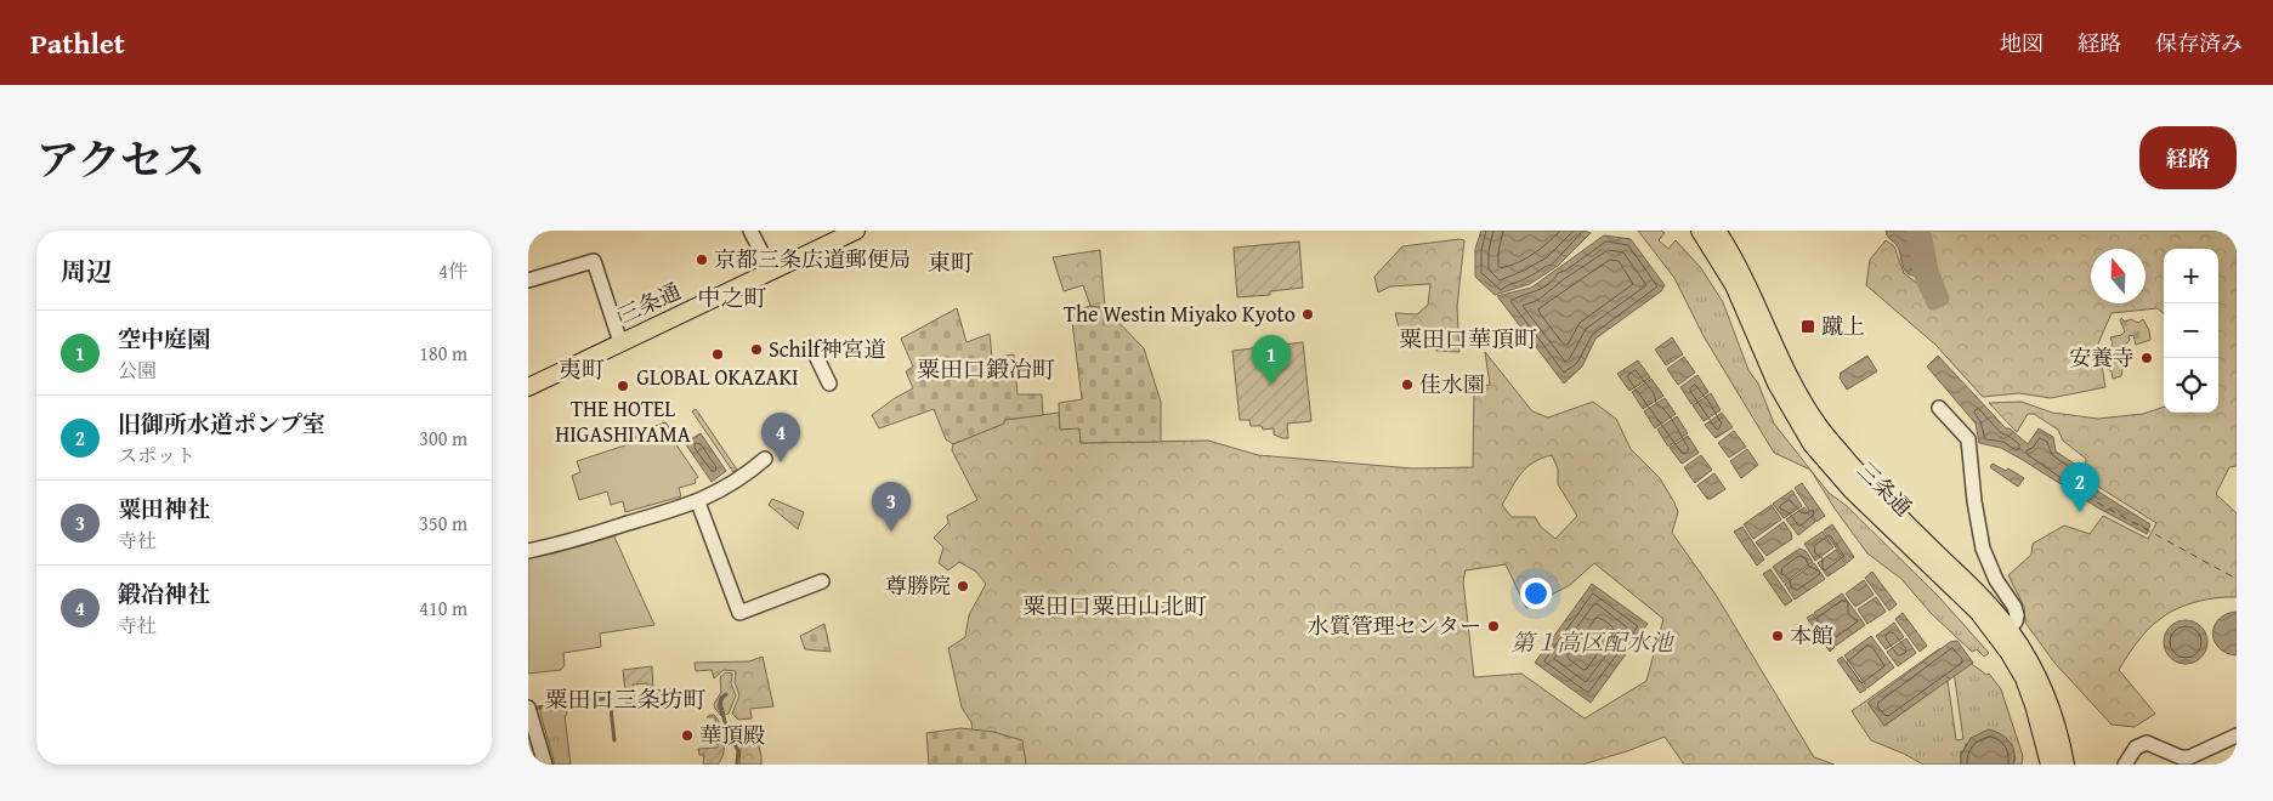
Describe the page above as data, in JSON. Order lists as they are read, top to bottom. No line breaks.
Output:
{"streets":{"main road":["三条通"]},"districts":["東町","中之町","粟田口華頂町","夷町","粟田口鍛冶町","粟田口粟田山北町","粟田口三条坊町"],"water":["第１高区配水池"],"places":{"other":["京都三条広道郵便局","The Westin Miyako Kyoto","Schilf神宮道","GLOBAL OKAZAKI","安養寺","佳水園","THE HOTEL HIGASHIYAMA","尊勝院","水質管理センター","本館","華頂殿"],"transit":["蹴上"]},"north":"top","page":{"header":"Pathlet","nav":["地図","経路","保存済み"],"title":"アクセス","buttons":"経路","heading":["周辺","4件"],"map_buttons":["+","−"],"list":[{"mark":"1","name":"空中庭園","note":"公園","value":"180 m"},{"mark":"2","name":"旧御所水道ポンプ室","note":"スポット","value":"300 m"},{"mark":"3","name":"粟田神社","note":"寺社","value":"350 m"},{"mark":"4","name":"鍛冶神社","note":"寺社","value":"410 m"}],"pins":["1","4","2","3"]}}
